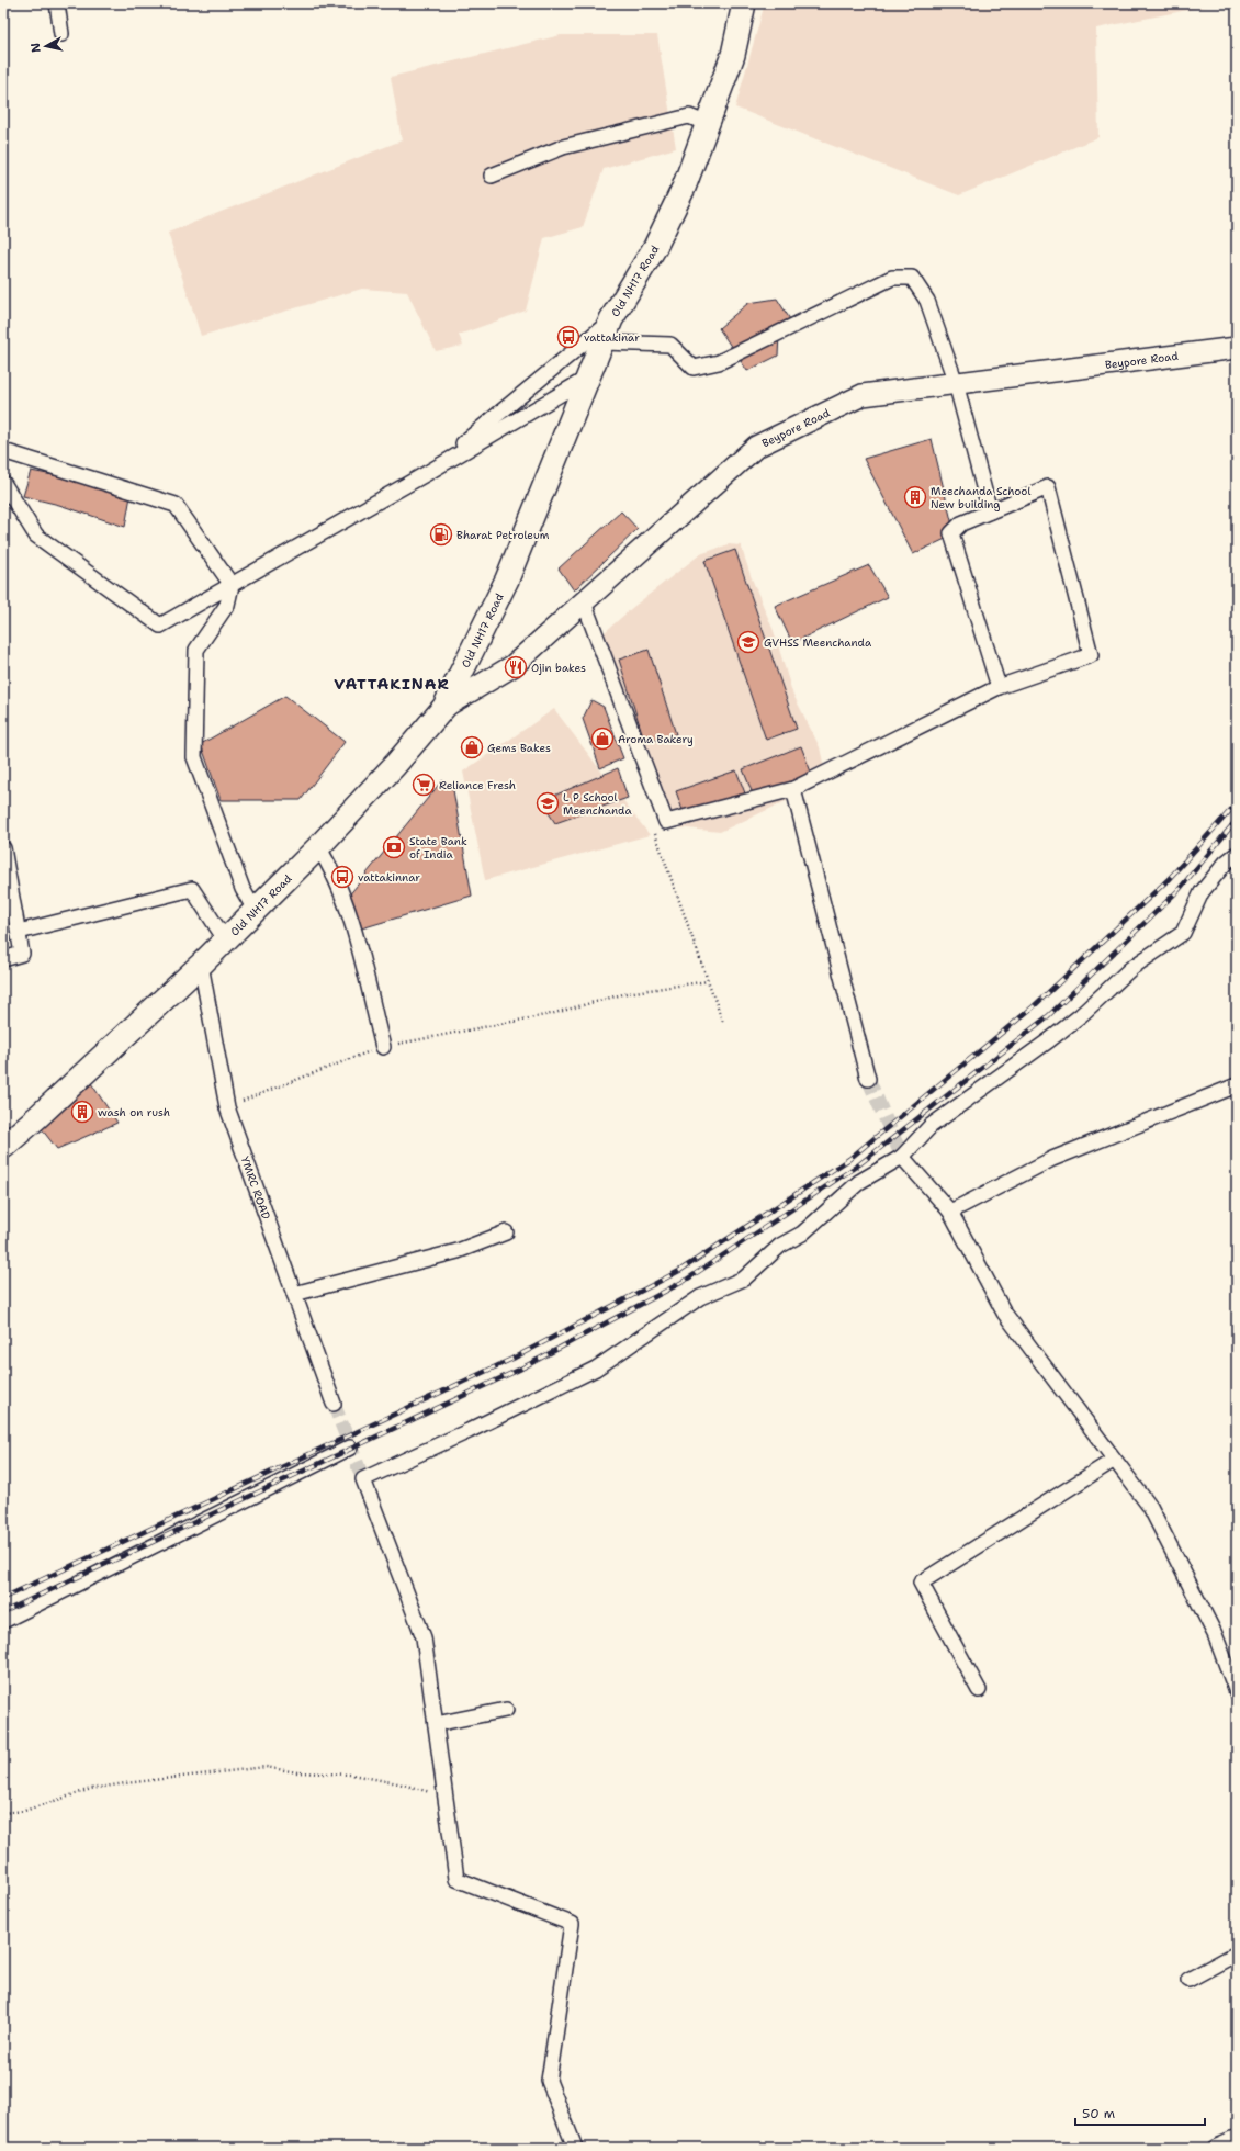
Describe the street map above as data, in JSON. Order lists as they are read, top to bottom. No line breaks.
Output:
{"streets":{"main road":["Old NH17 Road","Beypore Road"],"street":["YMRC ROAD"]},"crossings":[["Old NH17 Road","Beypore Road"],["Old NH17 Road","YMRC ROAD"]],"districts":["VATTAKINAR"],"places":{"bus stop":["vattakinar","vattakinnar"],"building":["Meechanda School New building","wash on rush"],"fuel station":["Bharat Petroleum"],"school or university":["GVHSS Meenchanda","L P School Meenchanda"],"restaurant":["Ojin bakes"],"shop":["Aroma Bakery","Gems Bakes"],"supermarket":["Reliance Fresh"],"bank":["State Bank of India"]},"scale_bar":"50 m","north":"left"}
